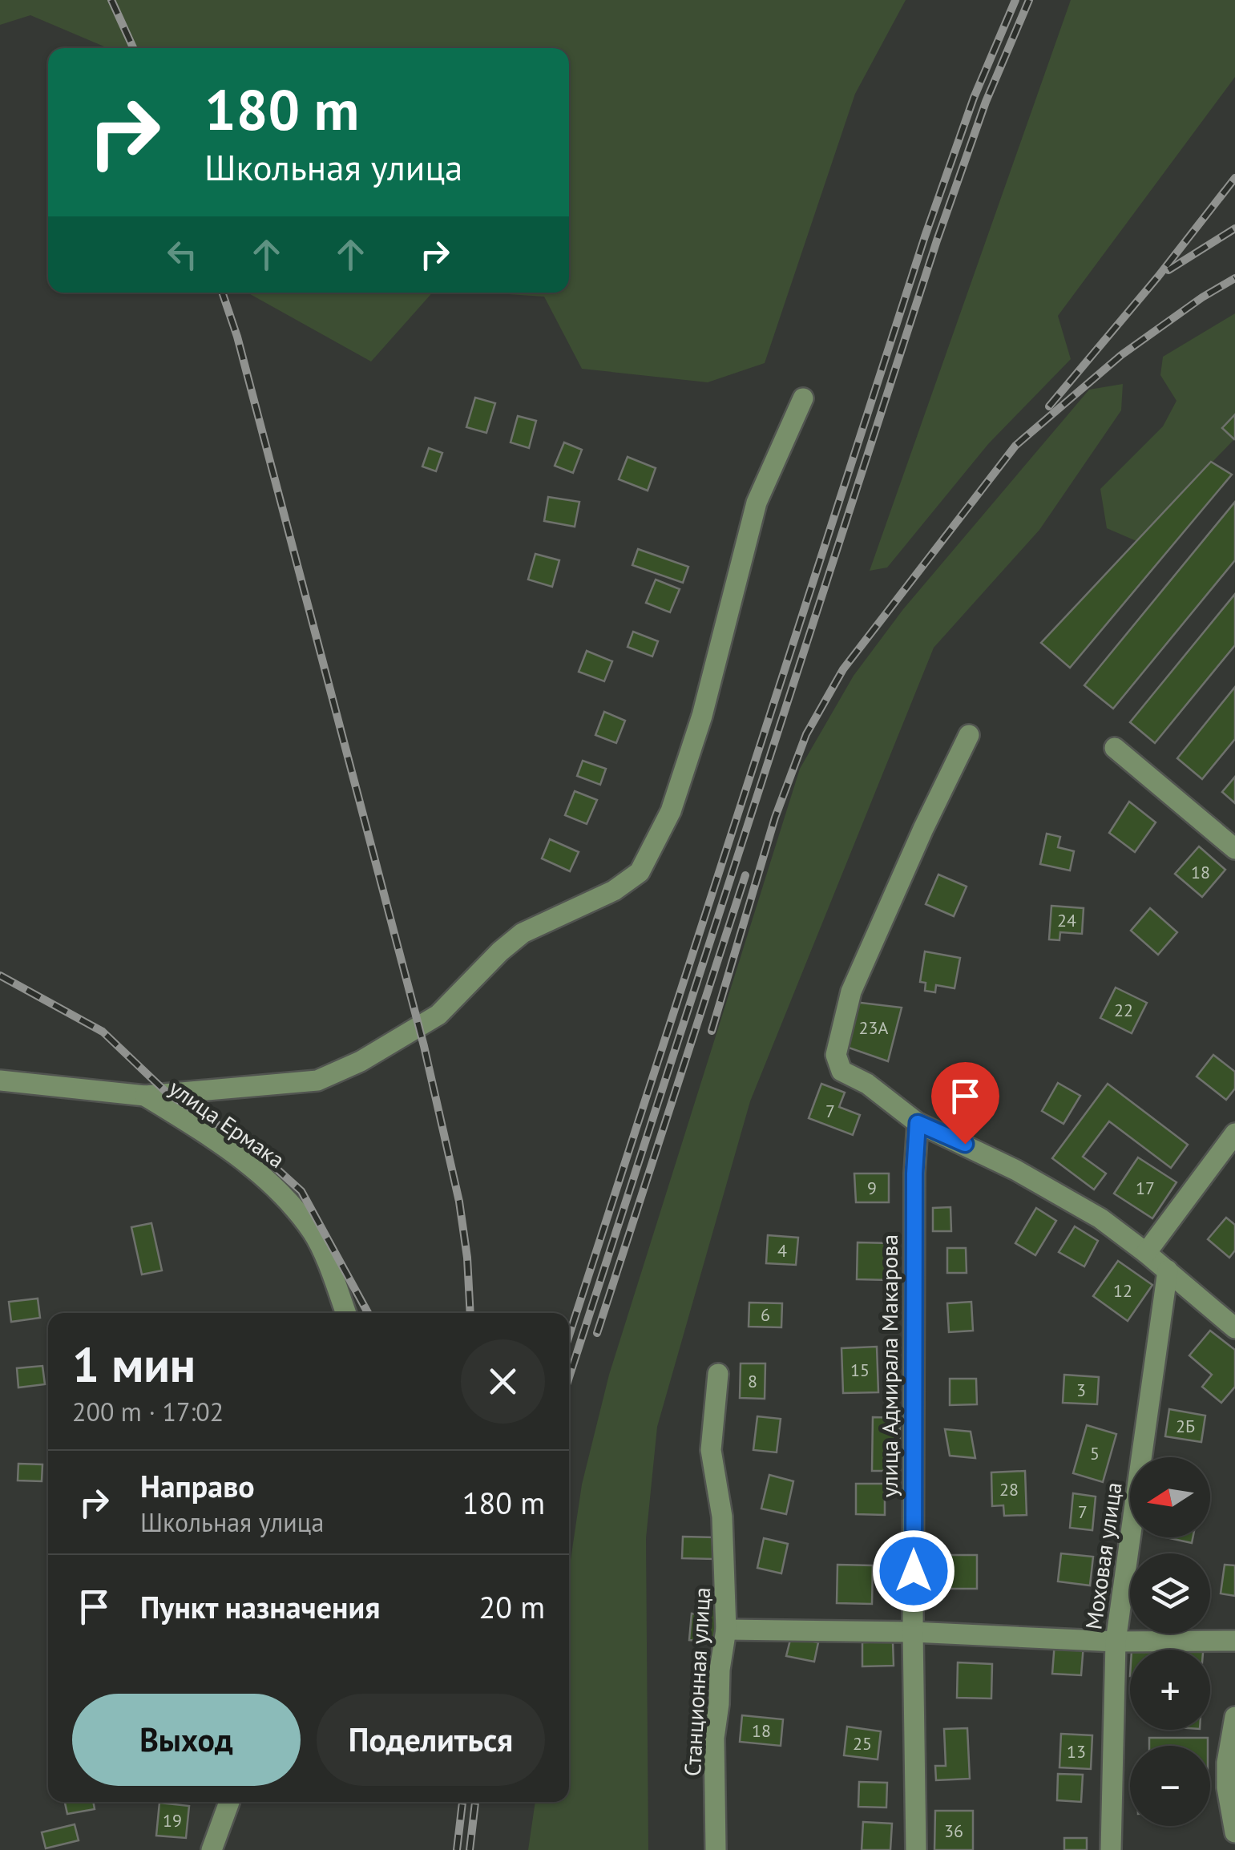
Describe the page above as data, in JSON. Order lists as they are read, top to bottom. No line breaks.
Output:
{"streets":{"street":["улица Ермака","улица Адмирала Макарова","Моховая улица","Станционная улица"]},"house_numbers":["18","24","22","23А","7","9","17","4","12","6","15","8","3","2Б","5","28","7","18","25","13","19","36"],"north":"left","page":{"turn":["180 m","Школьная улица"],"heading":["1 мин","200 m · 17:02"],"list":[{"name":"Направо","note":"Школьная улица","value":"180 m"},{"name":"Пункт назначения","value":"20 m"}],"map_buttons":["+","−"],"buttons":["Выход","Поделиться"]}}
